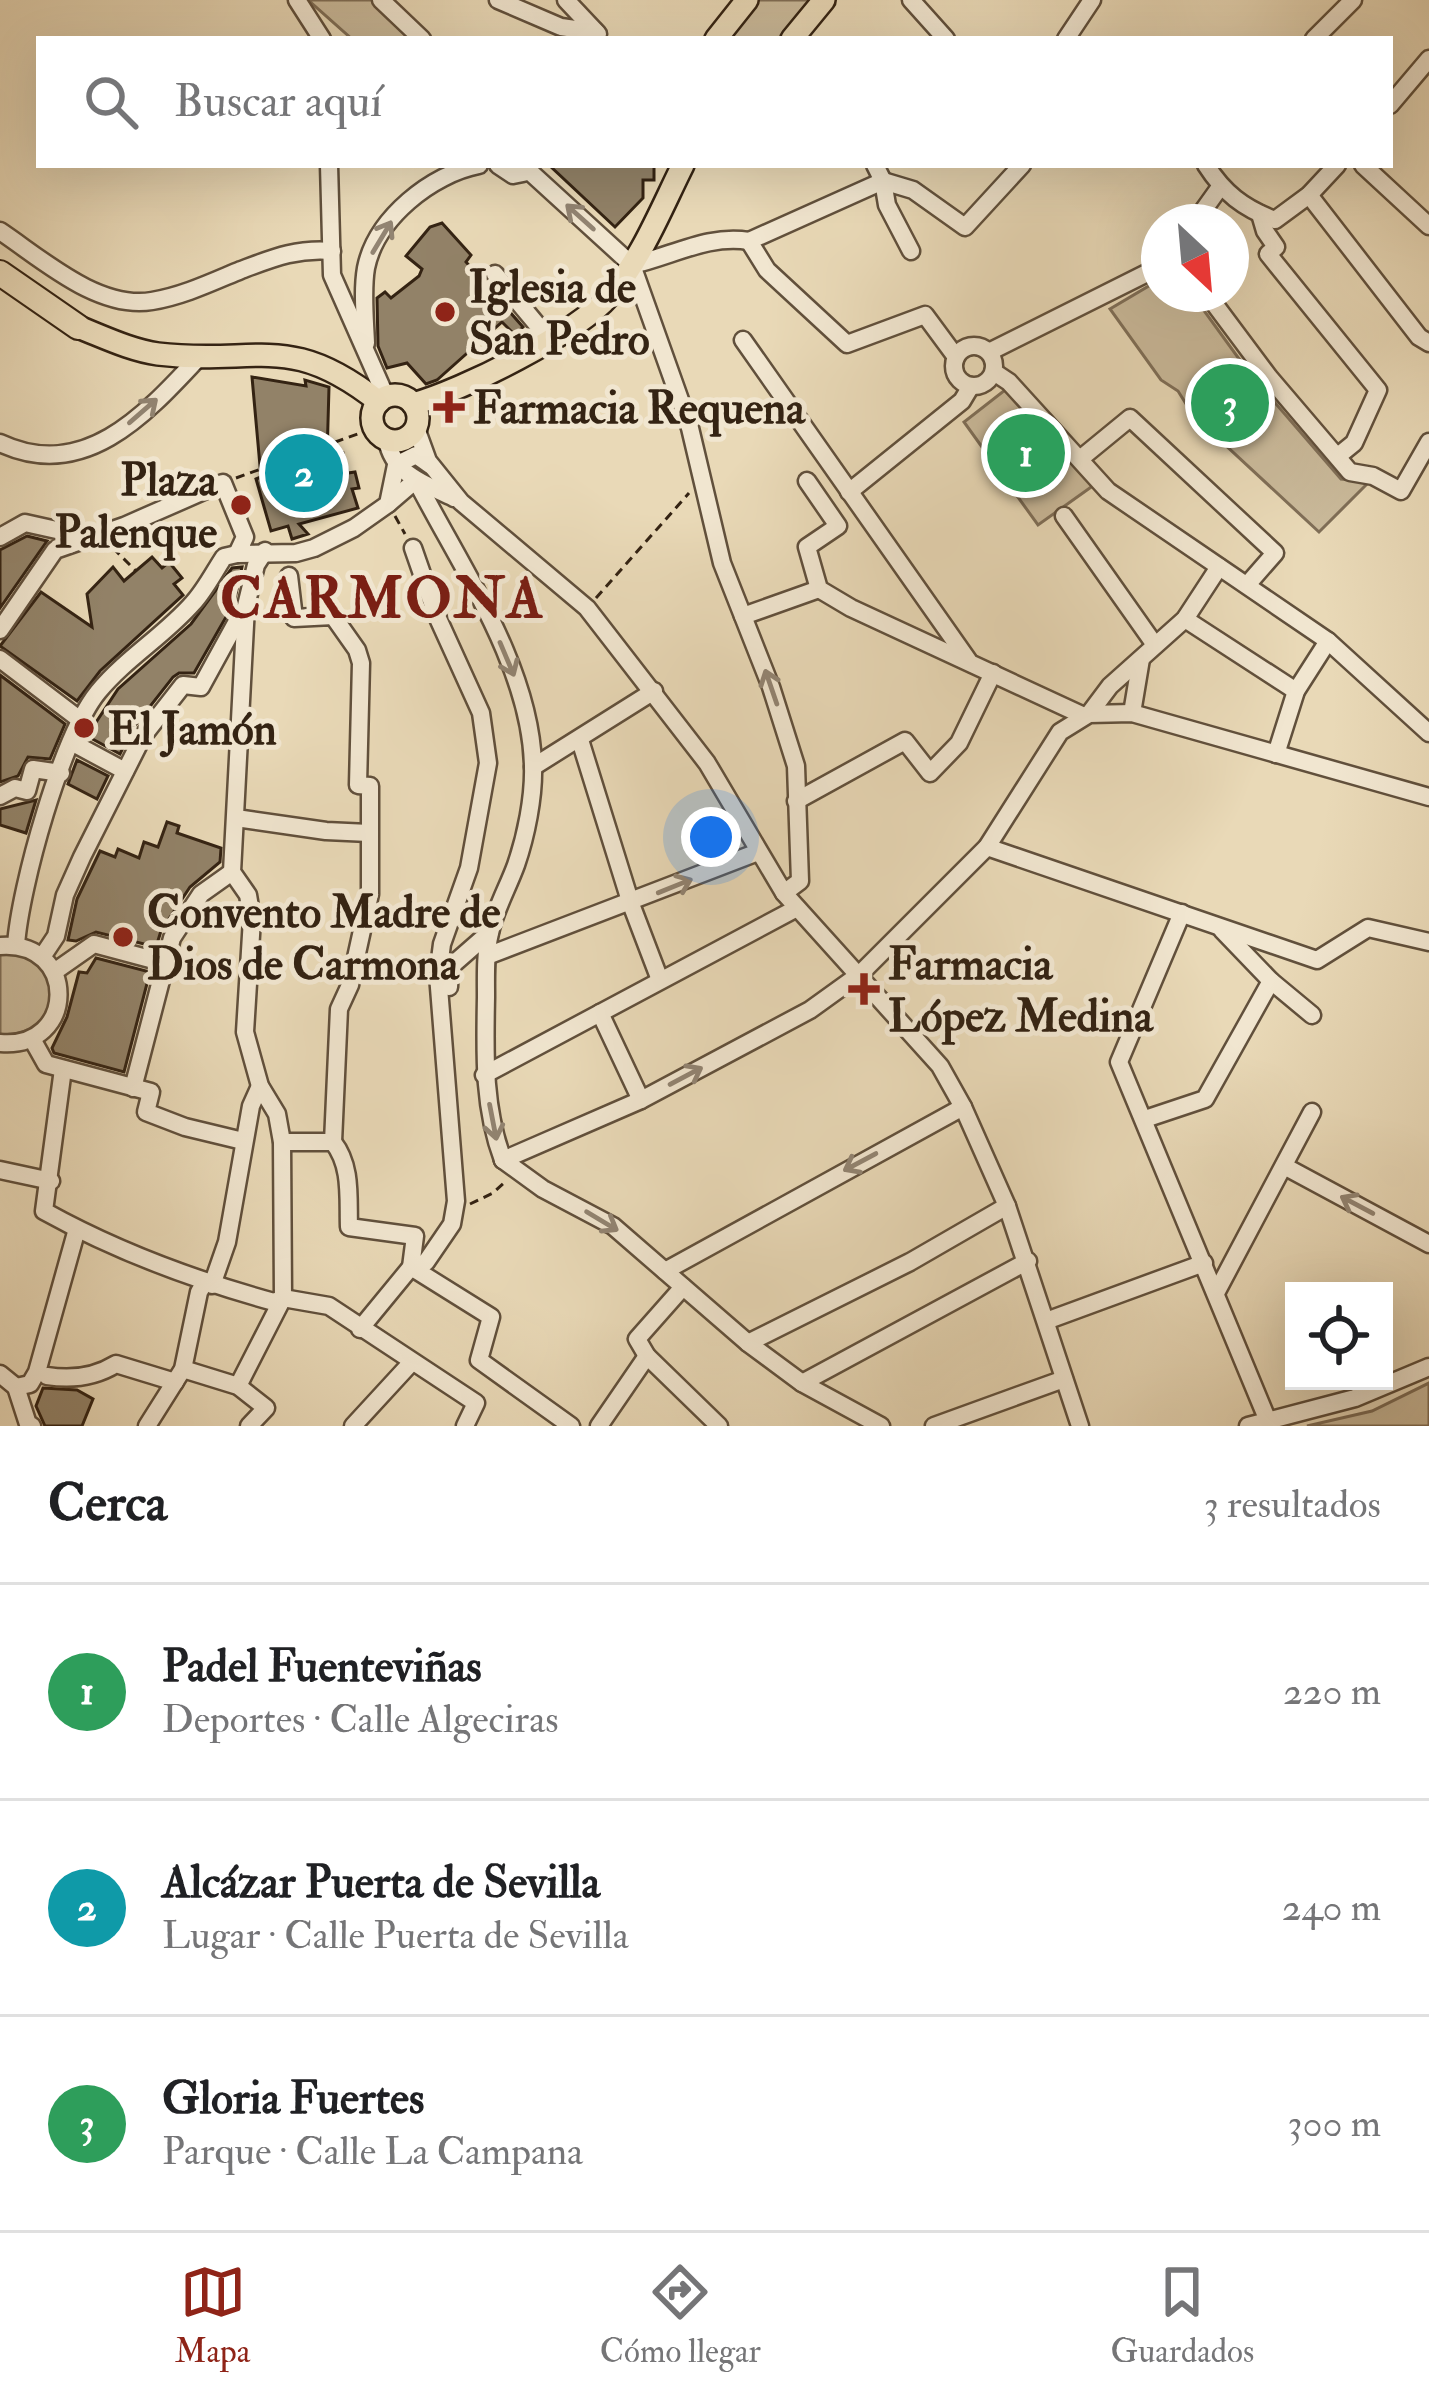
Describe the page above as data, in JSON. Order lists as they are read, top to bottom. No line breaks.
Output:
{"districts":["CARMONA"],"places":{"other":["Iglesia de San Pedro","Plaza Palenque","El Jamón","Convento Madre de Dios de Carmona"],"health":["Farmacia Requena","Farmacia López Medina"]},"north":"bottom right","page":{"search":"Buscar aquí","pins":["3","1","2"],"heading":["Cerca","3 resultados"],"list":[{"mark":"1","name":"Padel Fuenteviñas","note":"Deportes · Calle Algeciras","value":"220 m"},{"mark":"2","name":"Alcázar Puerta de Sevilla","note":"Lugar · Calle Puerta de Sevilla","value":"240 m"},{"mark":"3","name":"Gloria Fuertes","note":"Parque · Calle La Campana","value":"300 m"}],"nav":["Mapa","Cómo llegar","Guardados"]}}
